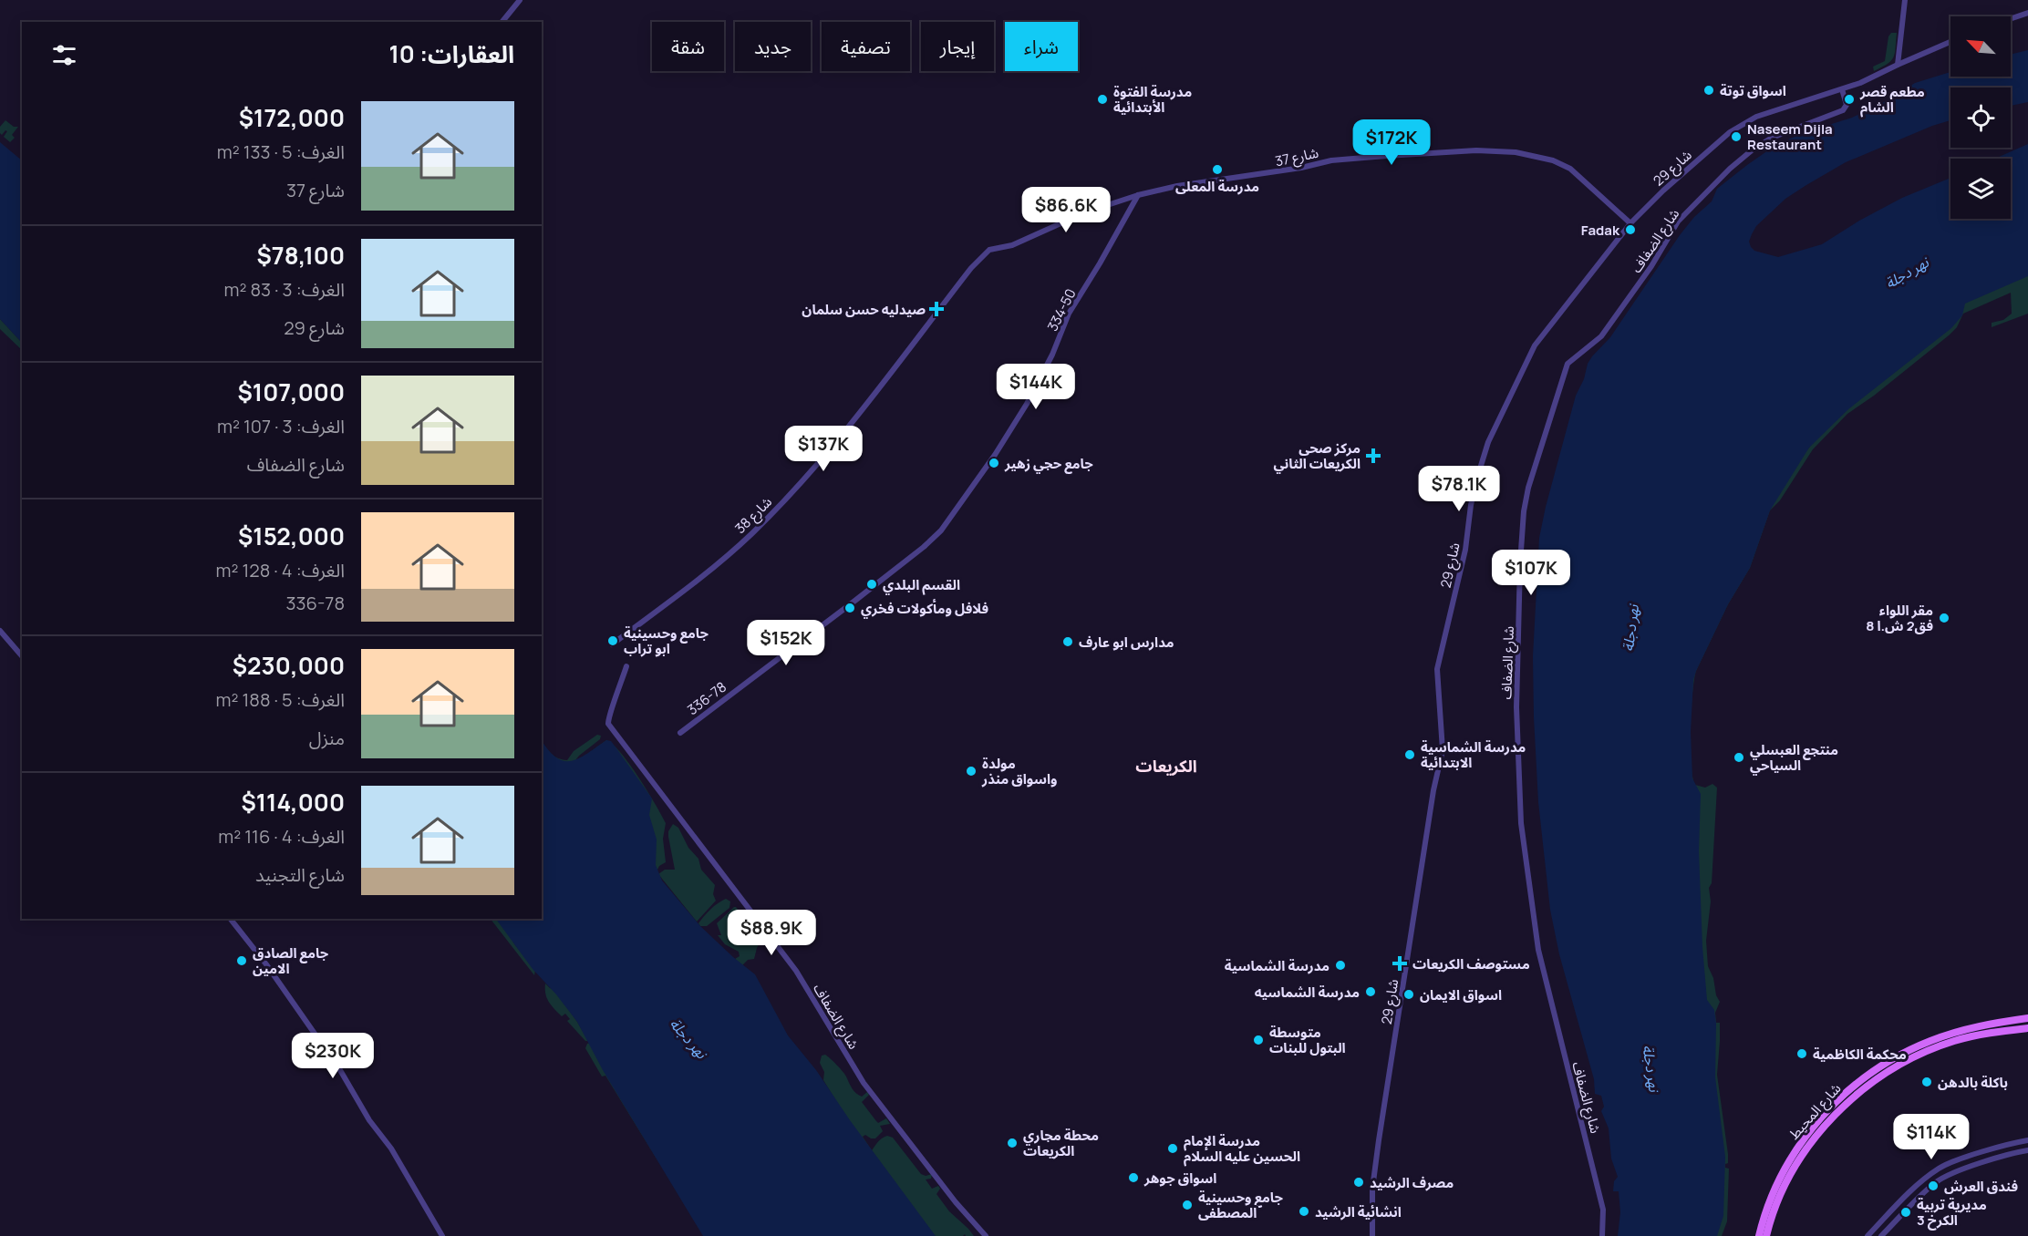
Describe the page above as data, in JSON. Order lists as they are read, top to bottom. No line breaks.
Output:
{"streets":{"main road":["شارع المحيط"],"street":["شارع 37","شارع 29","شارع الضفاف","334-50","شارع 38","336-78"]},"crossings":[["شارع 37","شارع 29"],["شارع 37","334-50"],["شارع 37","شارع 38"],["شارع 29","شارع الضفاف"],["334-50","336-78"]],"districts":["الكريعات"],"water":["نهر دجلة"],"places":{"other":["اسواق توتة","مدرسة الفتوة الأبتدائية","مطعم قصر الشام","Naseem Dijla Restaurant","مدرسة المعلى","Fadak","جامع حجي زهير","القسم البلدي","فلافل ومأكولات فخري","مقر اللواء 8 فق2 ش.ا","جامع وحسينية ابو تراب","مدارس ابو عارف","مدرسة الشماسية الابتدائية","منتجع العبسلي السياحي","مولدة واسواق منذر","جامع الصادق الامين","مدرسة الشماسية","مدرسة الشماسيه","اسواق الايمان","متوسطة البتول للبنات","محكمة الكاظمية","باكلة بالدهن","محطة مجاري الكريعات","مدرسة الإمام الحسين عليه السلام","اسواق جوهر","مصرف الرشيد","فندق العرش","جامع وحسينية المصطفى","انشائية الرشيد","مديرية تربية الكرخ 3"],"health":["صيدليه حسن سلمان","مركز صحي الكريعات الثاني","مستوصف الكريعات"]},"north":"top left","page":{"chip":["شراء","إيجار","تصفية","جديد","شقة"],"heading":"العقارات: 10","list":[{"name":"$172,000","note":"الغرف: 5 · 133 m² · شارع 37"},{"name":"$78,100","note":"الغرف: 3 · 83 m² · شارع 29"},{"name":"$107,000","note":"الغرف: 3 · 107 m² · شارع الضفاف"},{"name":"$152,000","note":"الغرف: 4 · 128 m² · 336-78"},{"name":"$230,000","note":"الغرف: 5 · 188 m² · منزل"},{"name":"$114,000","note":"الغرف: 4 · 116 m² · شارع التجنيد"}],"price":["$172K","$86.6K","$144K","$137K","$78.1K","$107K","$152K","$88.9K","$230K","$114K"]}}
